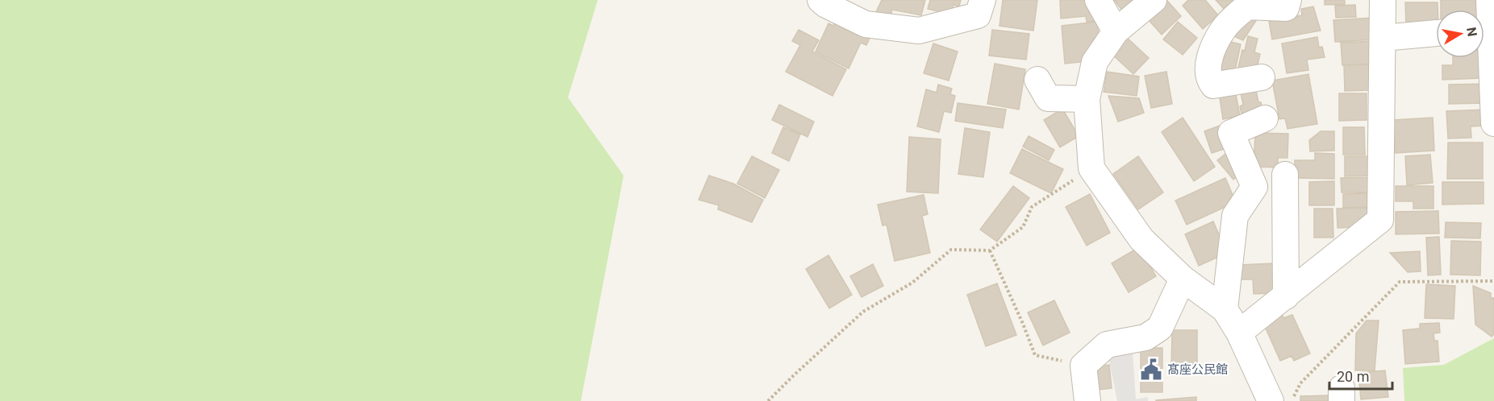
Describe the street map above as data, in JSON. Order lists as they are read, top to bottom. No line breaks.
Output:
{"places":{"public building":["髙座公民館"]},"scale_bar":"20 m","north":"right"}
